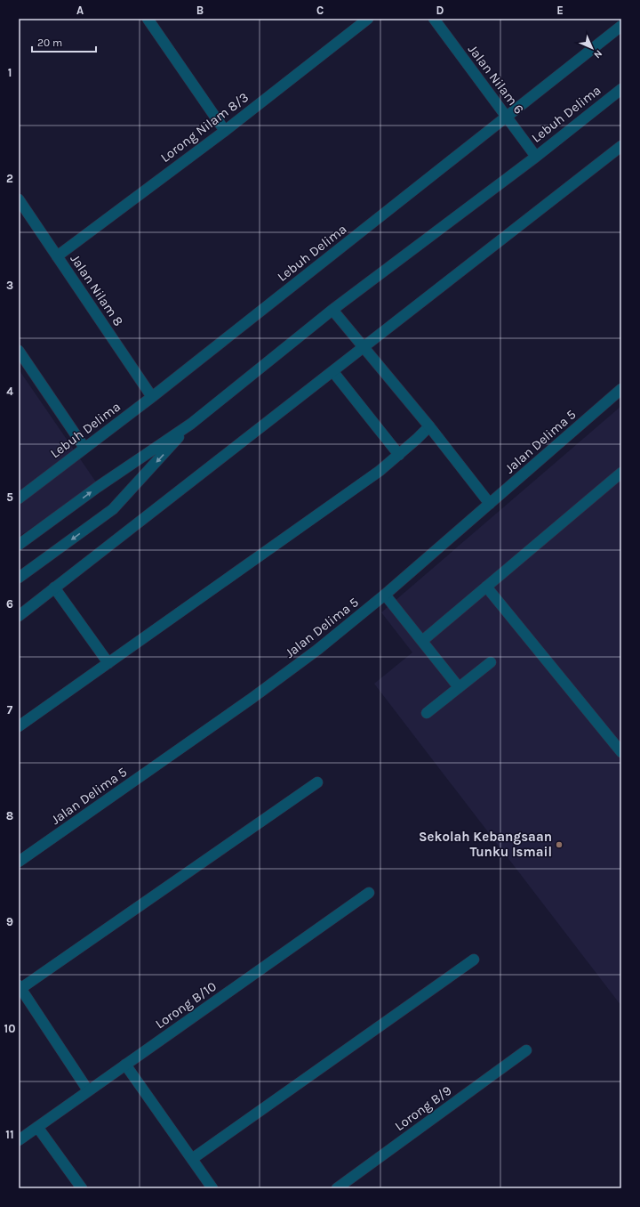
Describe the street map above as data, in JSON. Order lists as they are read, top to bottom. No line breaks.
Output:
{"streets":{"street":["Jalan Nilam 6","Lebuh Delima","Lorong Nilam 8/3","Jalan Nilam 8","Jalan Delima 5","Lorong B/10","Lorong B/9"]},"crossings":[["Jalan Nilam 6","Lebuh Delima"],["Lebuh Delima","Jalan Nilam 8"],["Lorong Nilam 8/3","Jalan Nilam 8"]],"places":["Sekolah Kebangsaan Tunku Ismail"],"scale_bar":"20 m","north":"bottom right","grid":{"columns":["A","B","C","D","E"],"rows":["1","2","3","4","5","6","7","8","9","10","11"]}}
